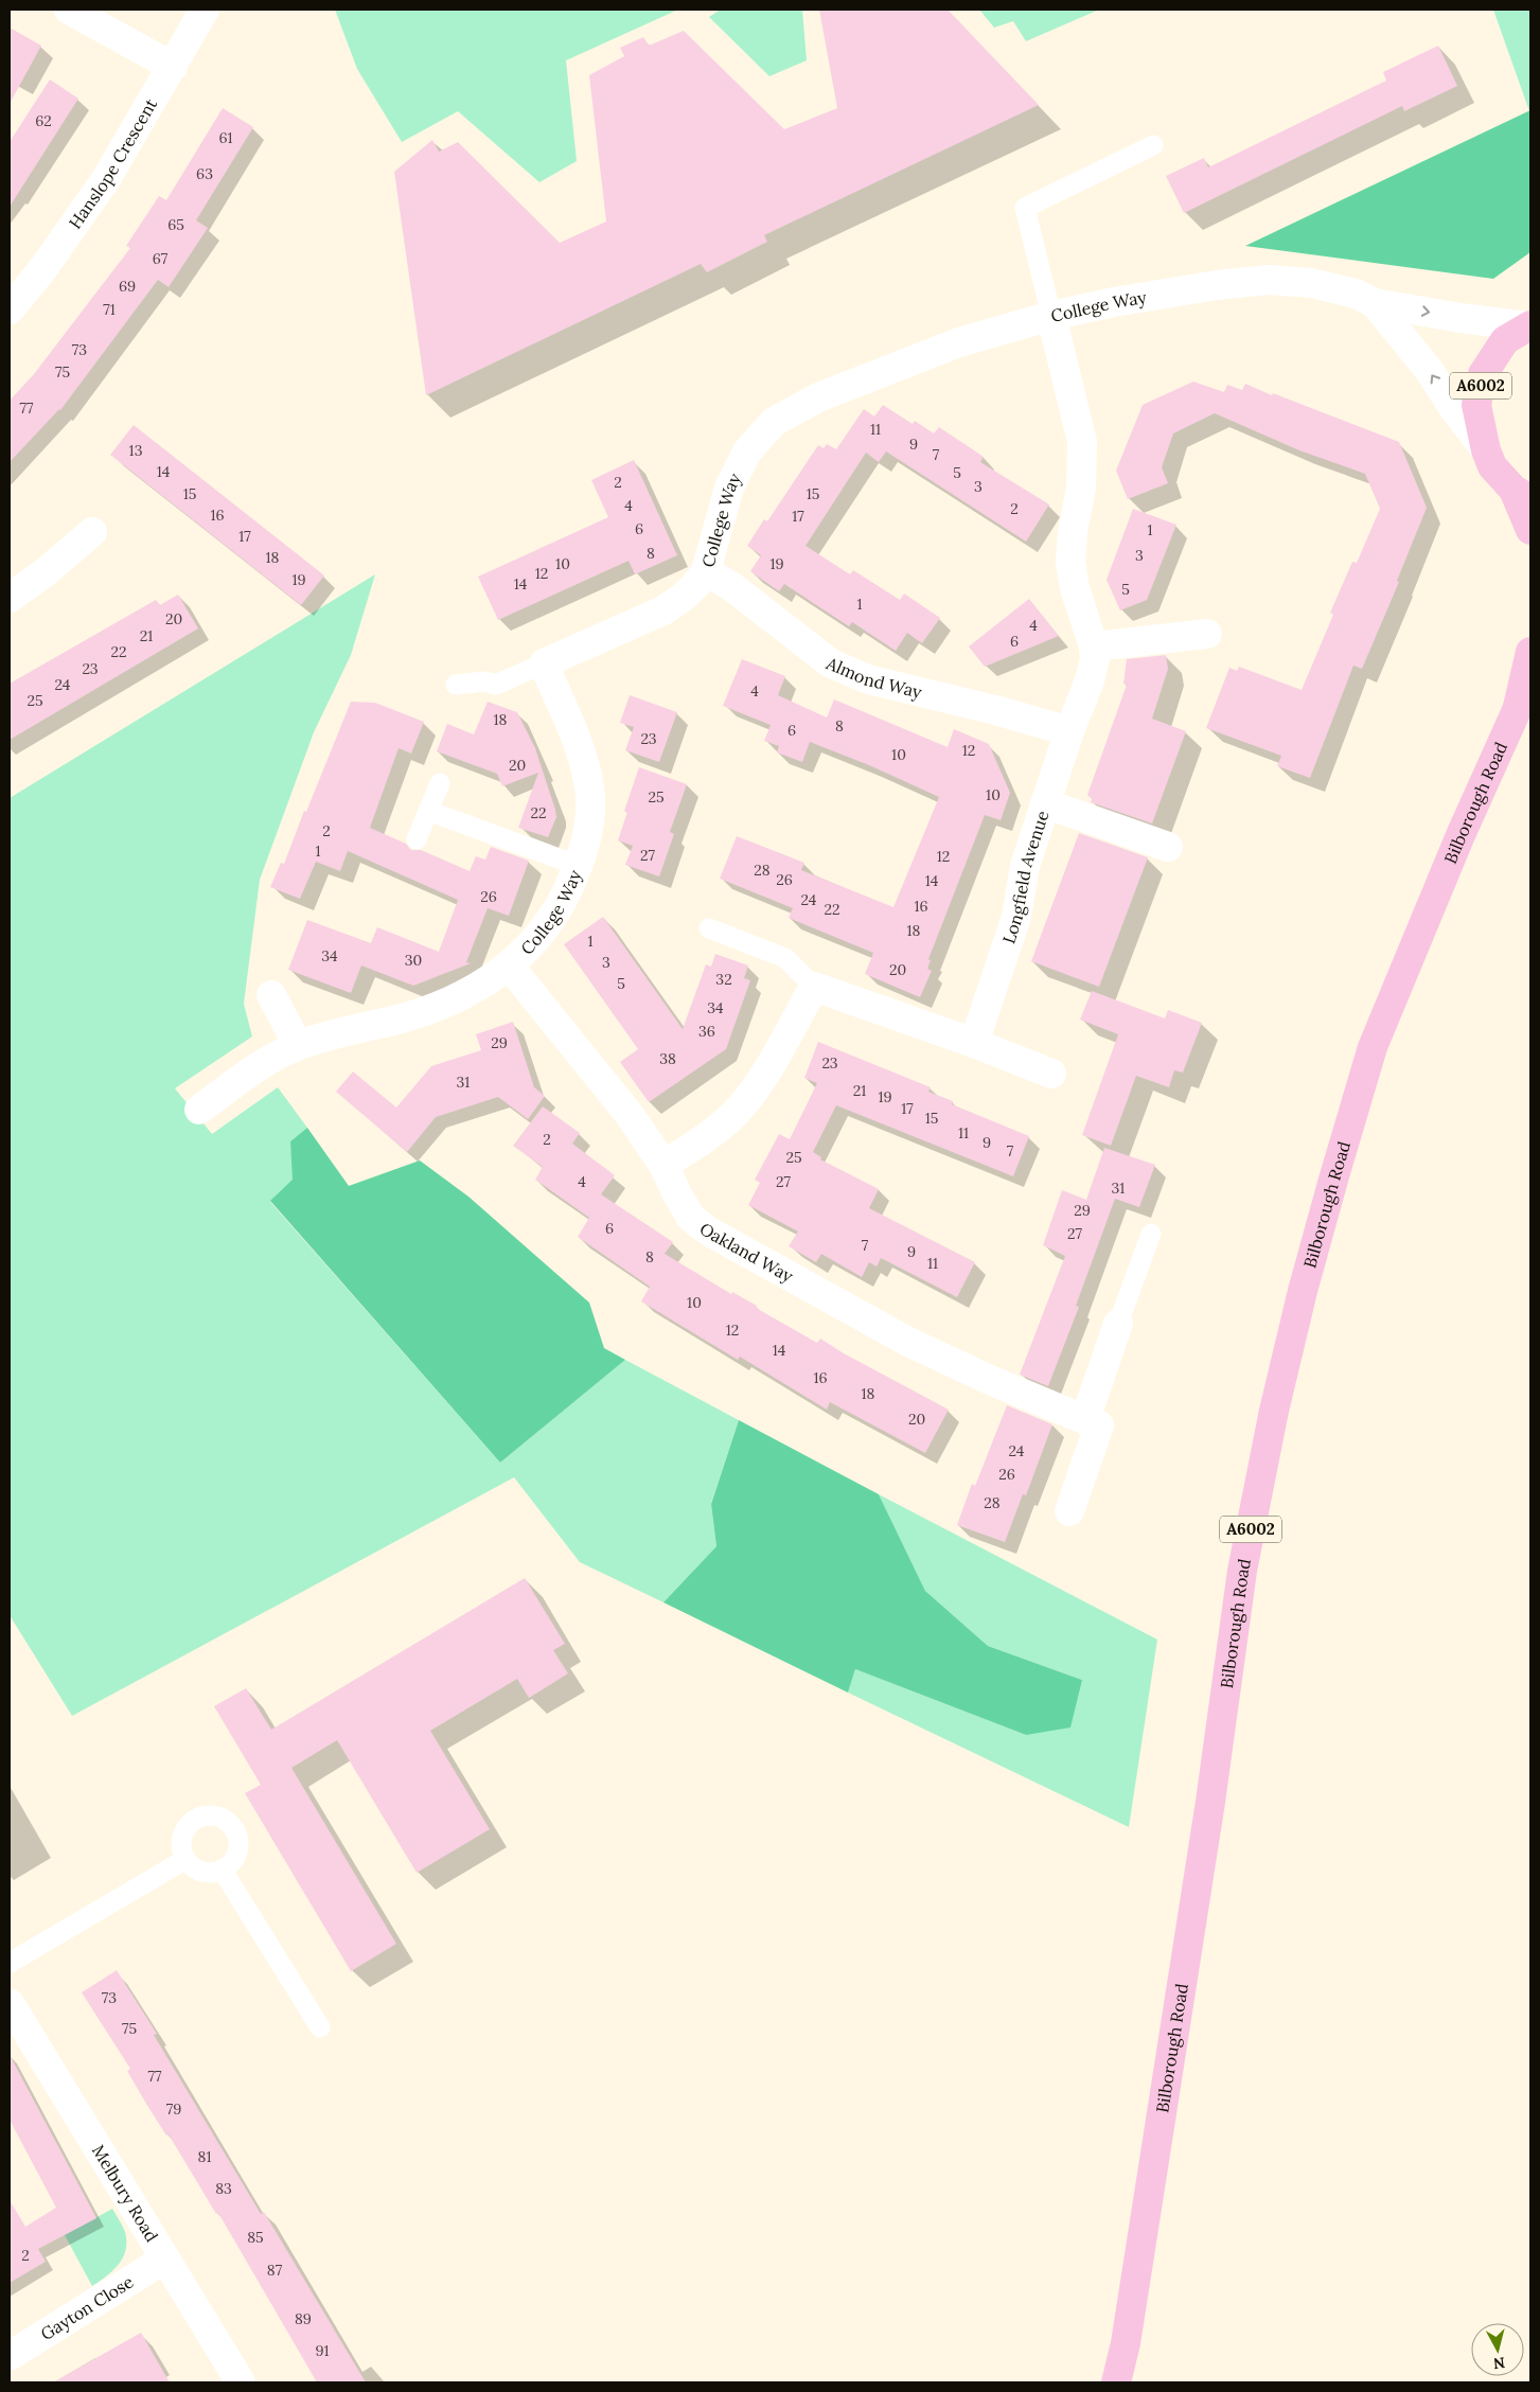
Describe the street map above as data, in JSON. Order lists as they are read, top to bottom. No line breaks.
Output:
{"streets":{"main road":["A6002","Bilborough Road"],"street":["Hanslope Crescent","College Way","Almond Way","Longfield Avenue","Oakland Way","Melbury Road","Gayton Close"]},"crossings":[["College Way","A6002"],["College Way","Almond Way"],["College Way","Longfield Avenue"],["College Way","Oakland Way"],["Almond Way","Longfield Avenue"],["Melbury Road","Gayton Close"]],"house_numbers":["62","61","63","65","67","69","71","73","75","77","11","9","13","7","14","5","2","3","15","15","4","2","16","17","6","1","17","8","3","18","10","19","12","19","14","5","1","20","4","21","6","22","23","24","4","25","18","8","6","23","12","10","20","10","25","22","2","1","27","12","28","26","14","26","24","16","22","18","1","34","30","3","20","32","5","34","36","29","38","23","31","21","19","17","15","11","2","9","7","25","4","27","31","29","6","27","7","9","8","11","10","12","14","16","18","20","24","26","28","73","75","77","79","81","83","85","2","87","89","91"],"north":"bottom"}
